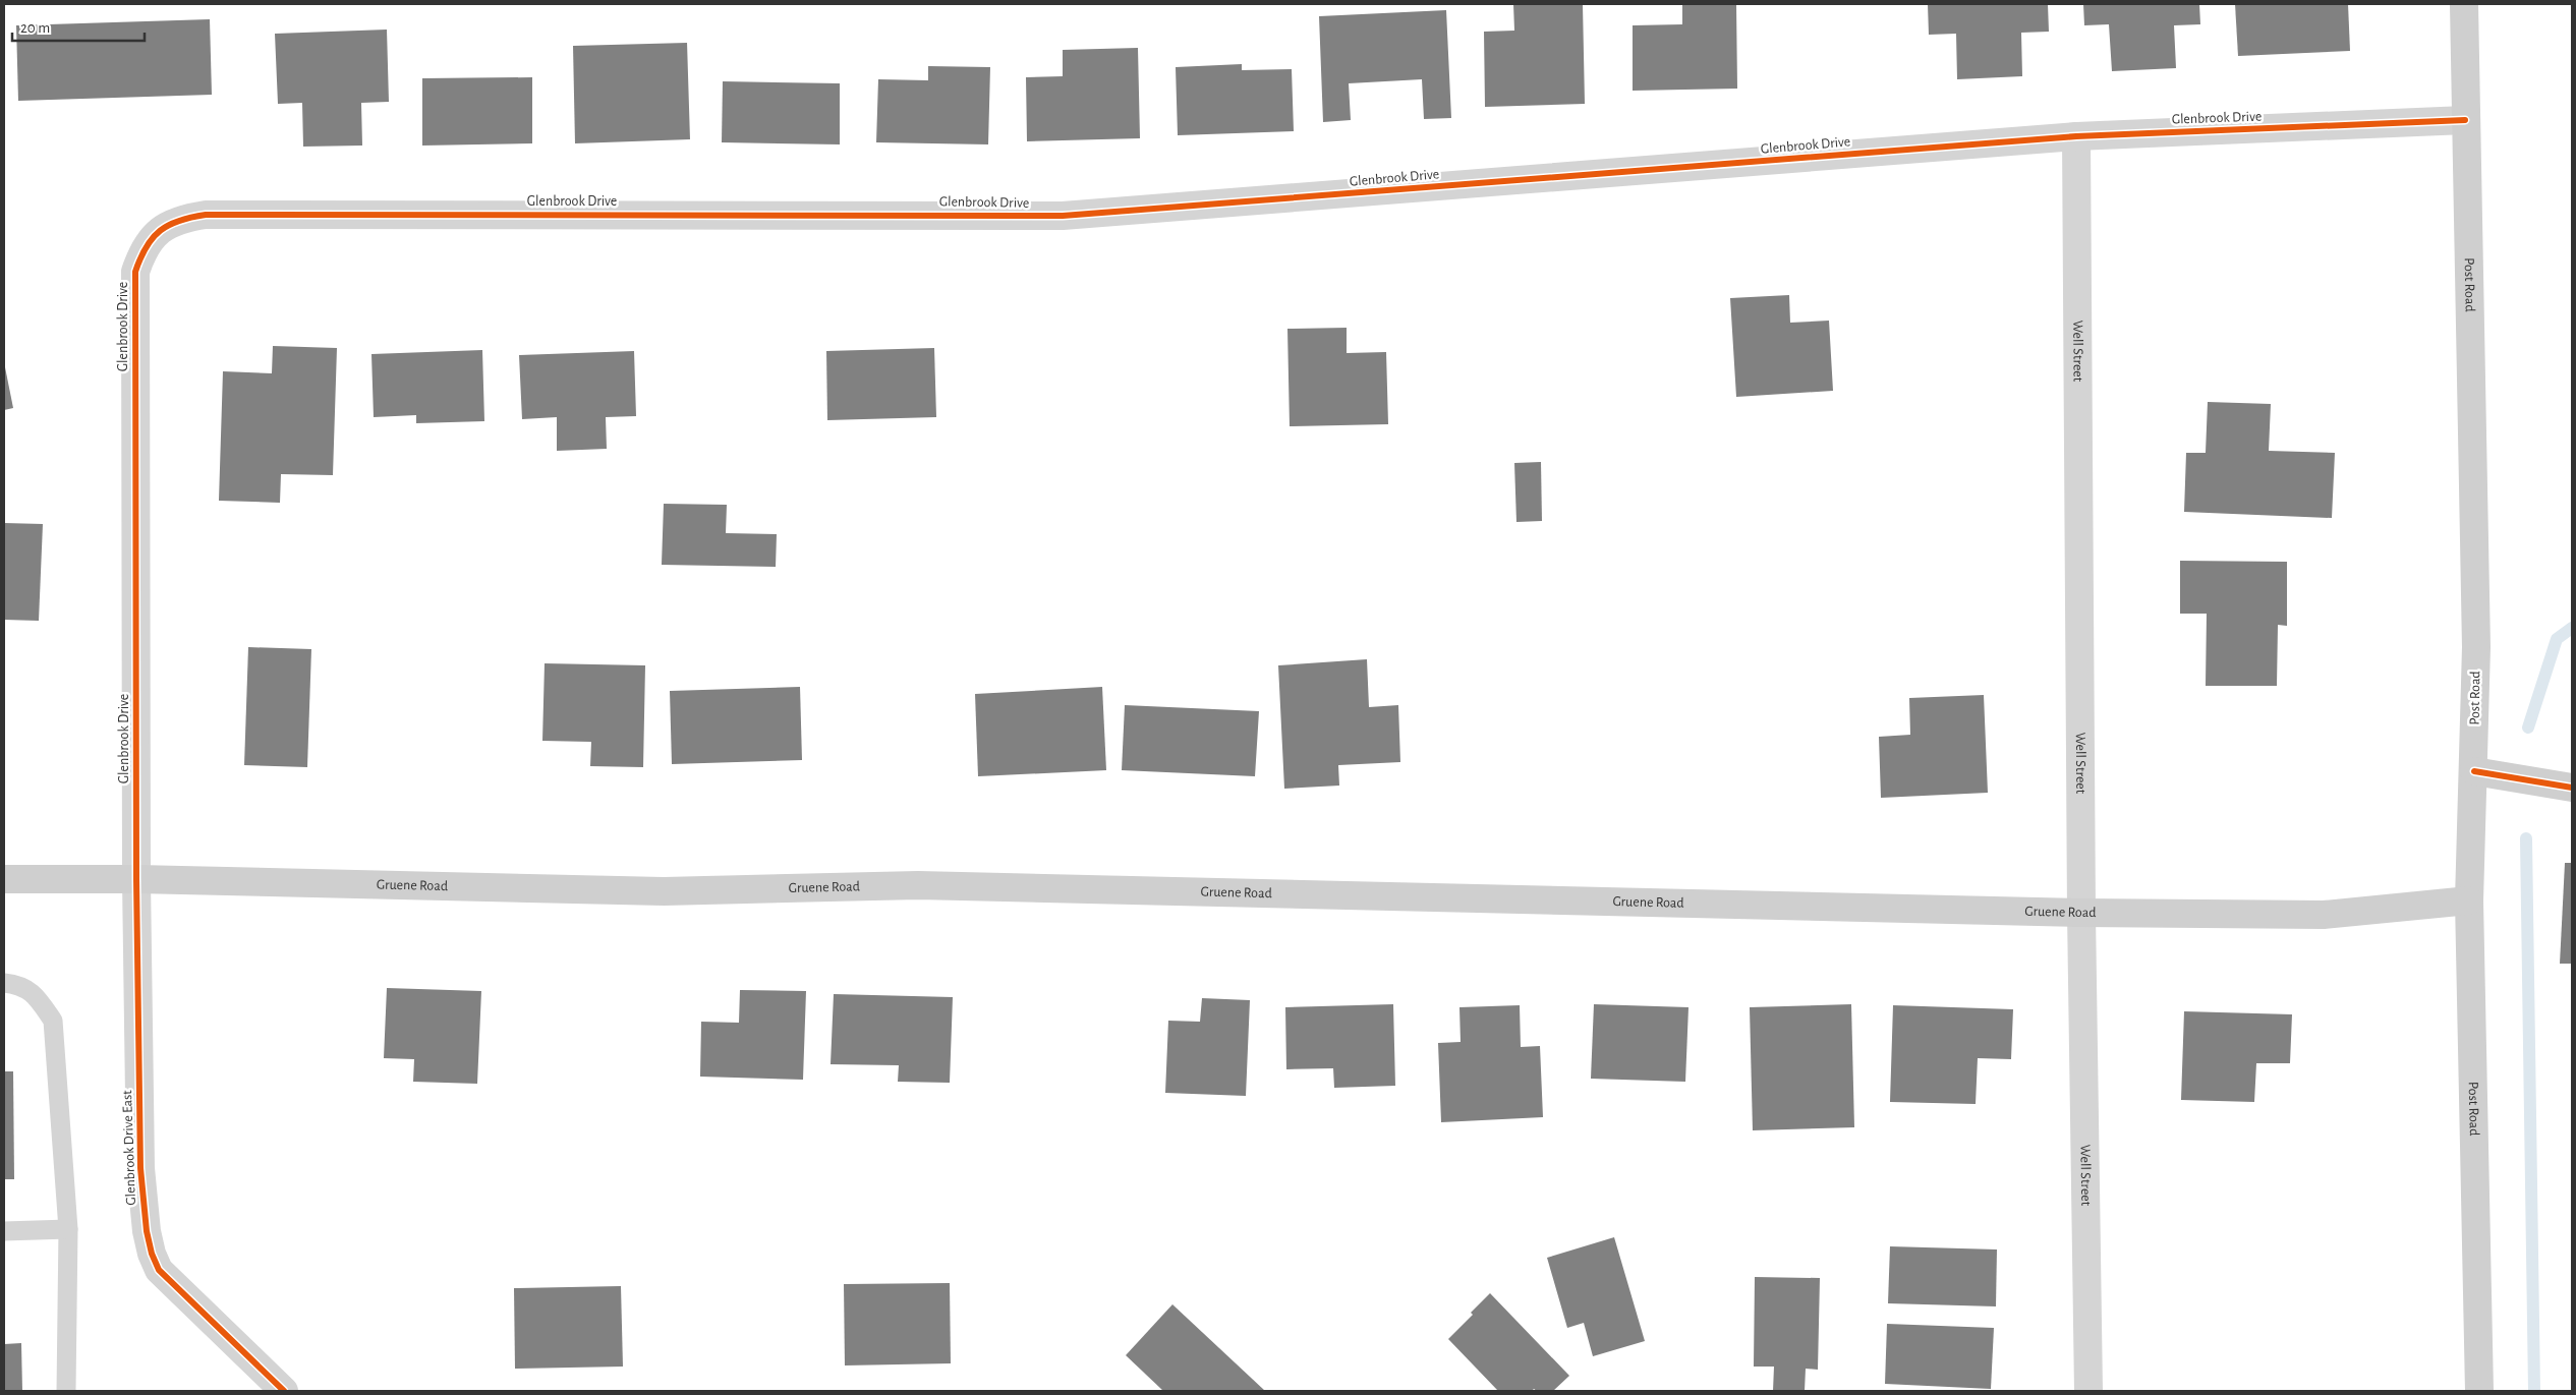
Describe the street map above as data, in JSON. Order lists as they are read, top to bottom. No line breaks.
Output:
{"streets":{"street":["Glenbrook Drive","Post Road","Well Street","Gruene Road","Glenbrook Drive East"]},"crossings":[["Glenbrook Drive","Post Road"],["Glenbrook Drive","Well Street"],["Glenbrook Drive","Gruene Road"],["Glenbrook Drive","Glenbrook Drive East"],["Post Road","Gruene Road"],["Well Street","Gruene Road"],["Gruene Road","Glenbrook Drive East"]],"scale_bar":"20 m"}
